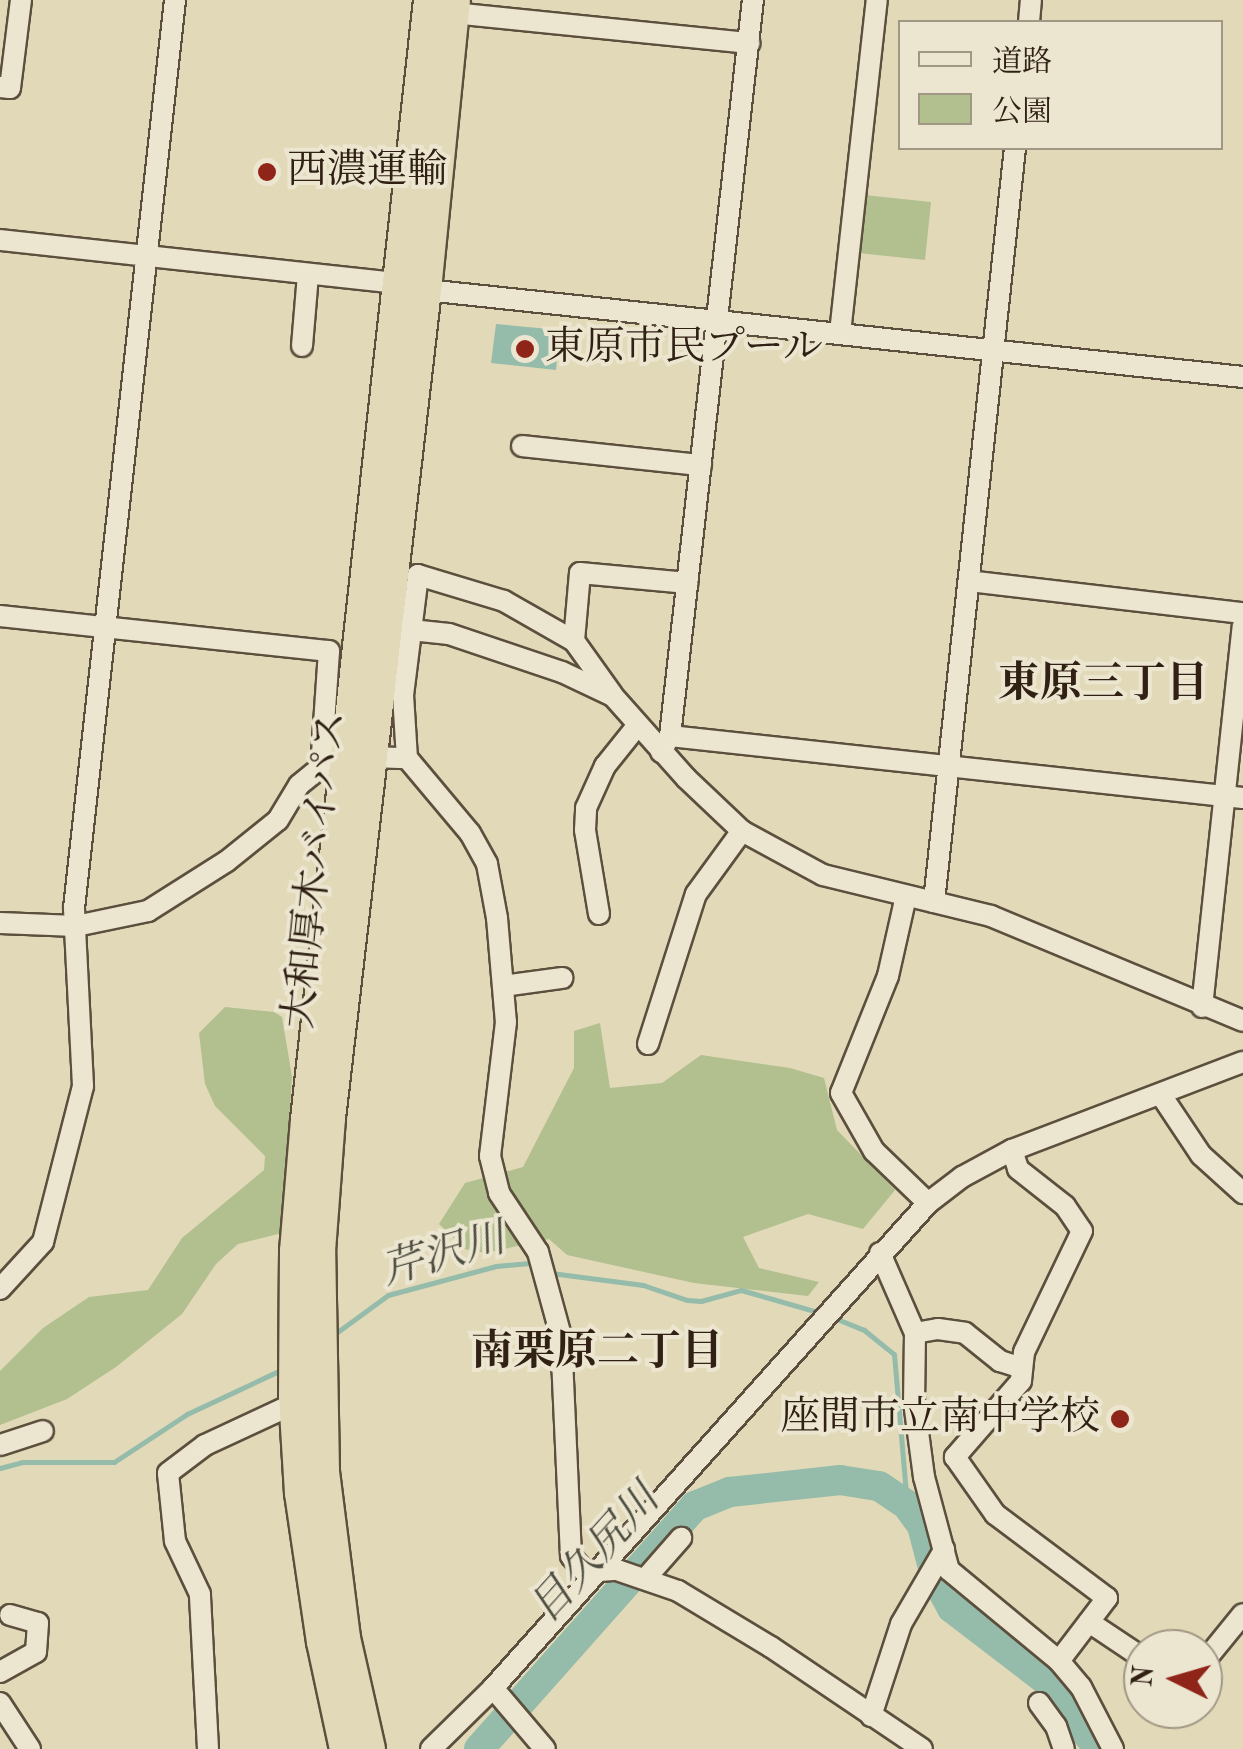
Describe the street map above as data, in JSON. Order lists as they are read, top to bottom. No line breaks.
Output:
{"streets":{"highway":["大和厚木バイパス"]},"districts":["東原三丁目","南栗原二丁目"],"water":["芹沢川","目久尻川"],"places":["西濃運輸","東原市民プール","座間市立南中学校"],"legend":["道路","公園"],"north":"left"}
